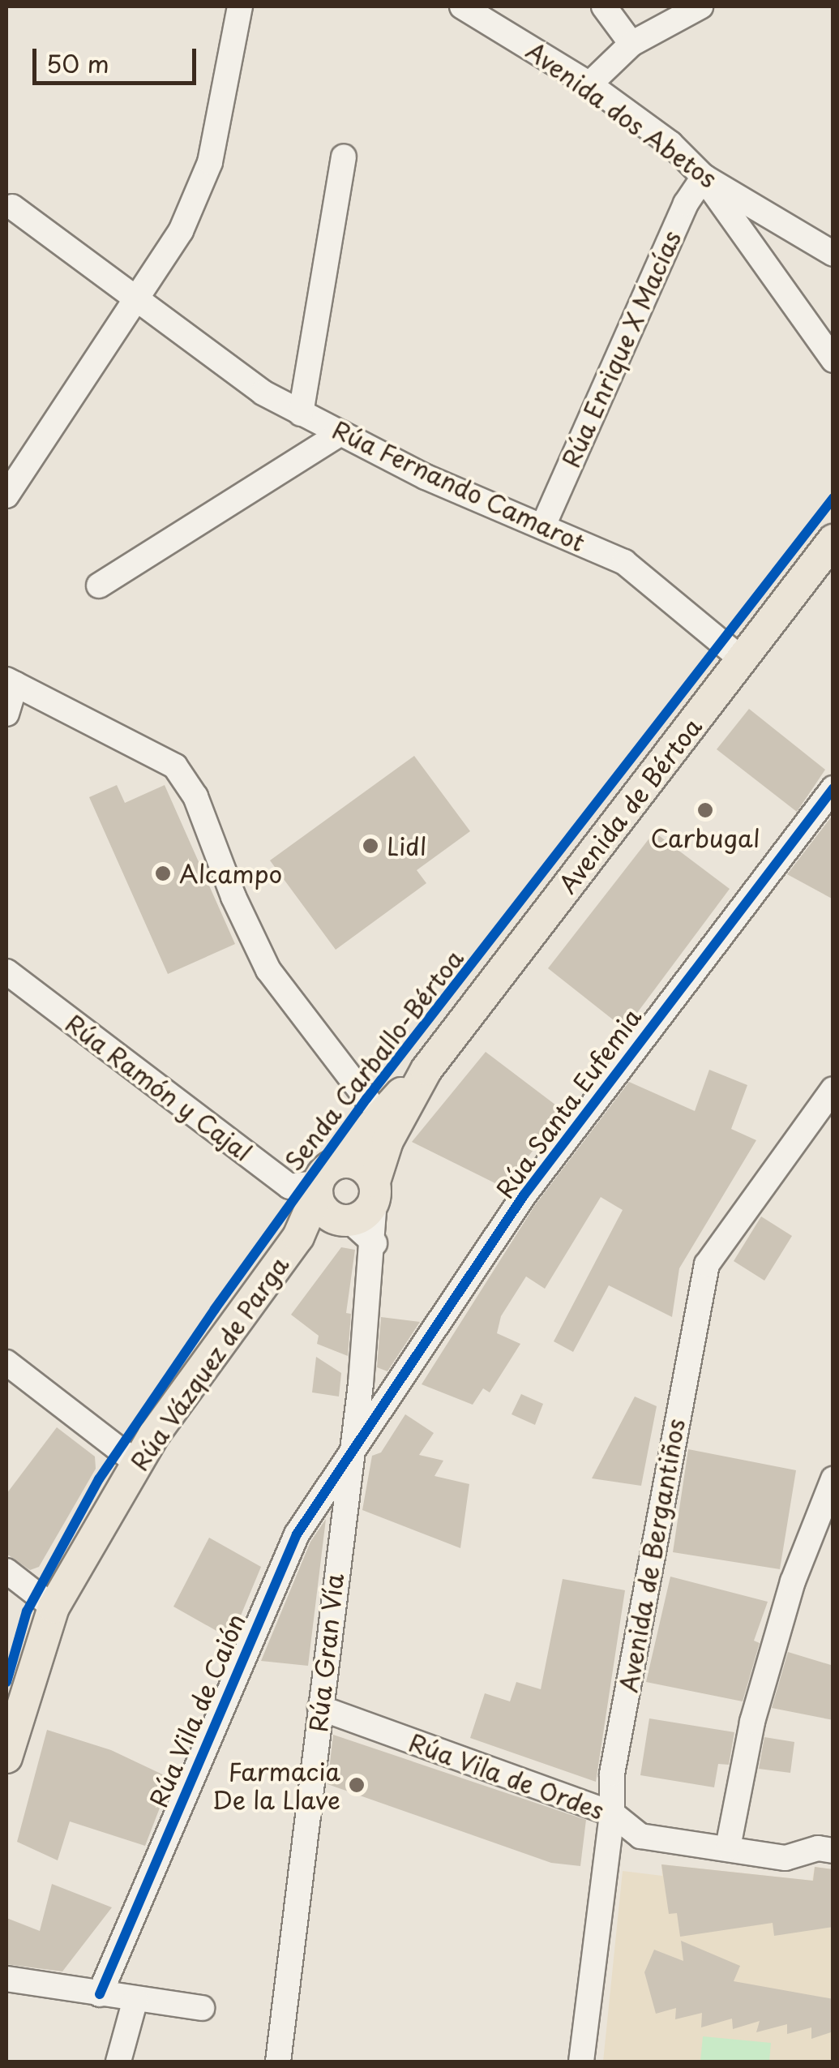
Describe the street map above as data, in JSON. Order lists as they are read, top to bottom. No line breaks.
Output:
{"streets":{"main road":["Avenida de Bértoa","Rúa Vázquez de Parga"],"street":["Avenida dos Abetos","Rúa Enrique X Macías","Rúa Fernando Camarot","Rúa Ramón y Cajal","Rúa Santa Eufemia","Avenida de Bergantiños","Rúa Gran Vía","Rúa Vila de Caión","Rúa Vila de Ordes"],"cycle path":["Senda Carballo-Bértoa"]},"crossings":[["Avenida dos Abetos","Rúa Enrique X Macías"],["Rúa Enrique X Macías","Rúa Fernando Camarot"],["Rúa Fernando Camarot","Avenida de Bértoa"],["Avenida de Bértoa","Rúa Ramón y Cajal"],["Avenida de Bértoa","Rúa Vázquez de Parga"],["Avenida de Bértoa","Rúa Gran Vía"],["Rúa Ramón y Cajal","Rúa Vázquez de Parga"],["Rúa Ramón y Cajal","Rúa Gran Vía"],["Rúa Santa Eufemia","Rúa Gran Vía"],["Rúa Santa Eufemia","Rúa Vila de Caión"],["Rúa Vázquez de Parga","Rúa Gran Vía"],["Avenida de Bergantiños","Rúa Vila de Ordes"],["Rúa Gran Vía","Rúa Vila de Caión"],["Rúa Gran Vía","Rúa Vila de Ordes"]],"places":["Carbugal","Lidl","Alcampo","Farmacia De la Llave"],"scale_bar":"50 m"}
